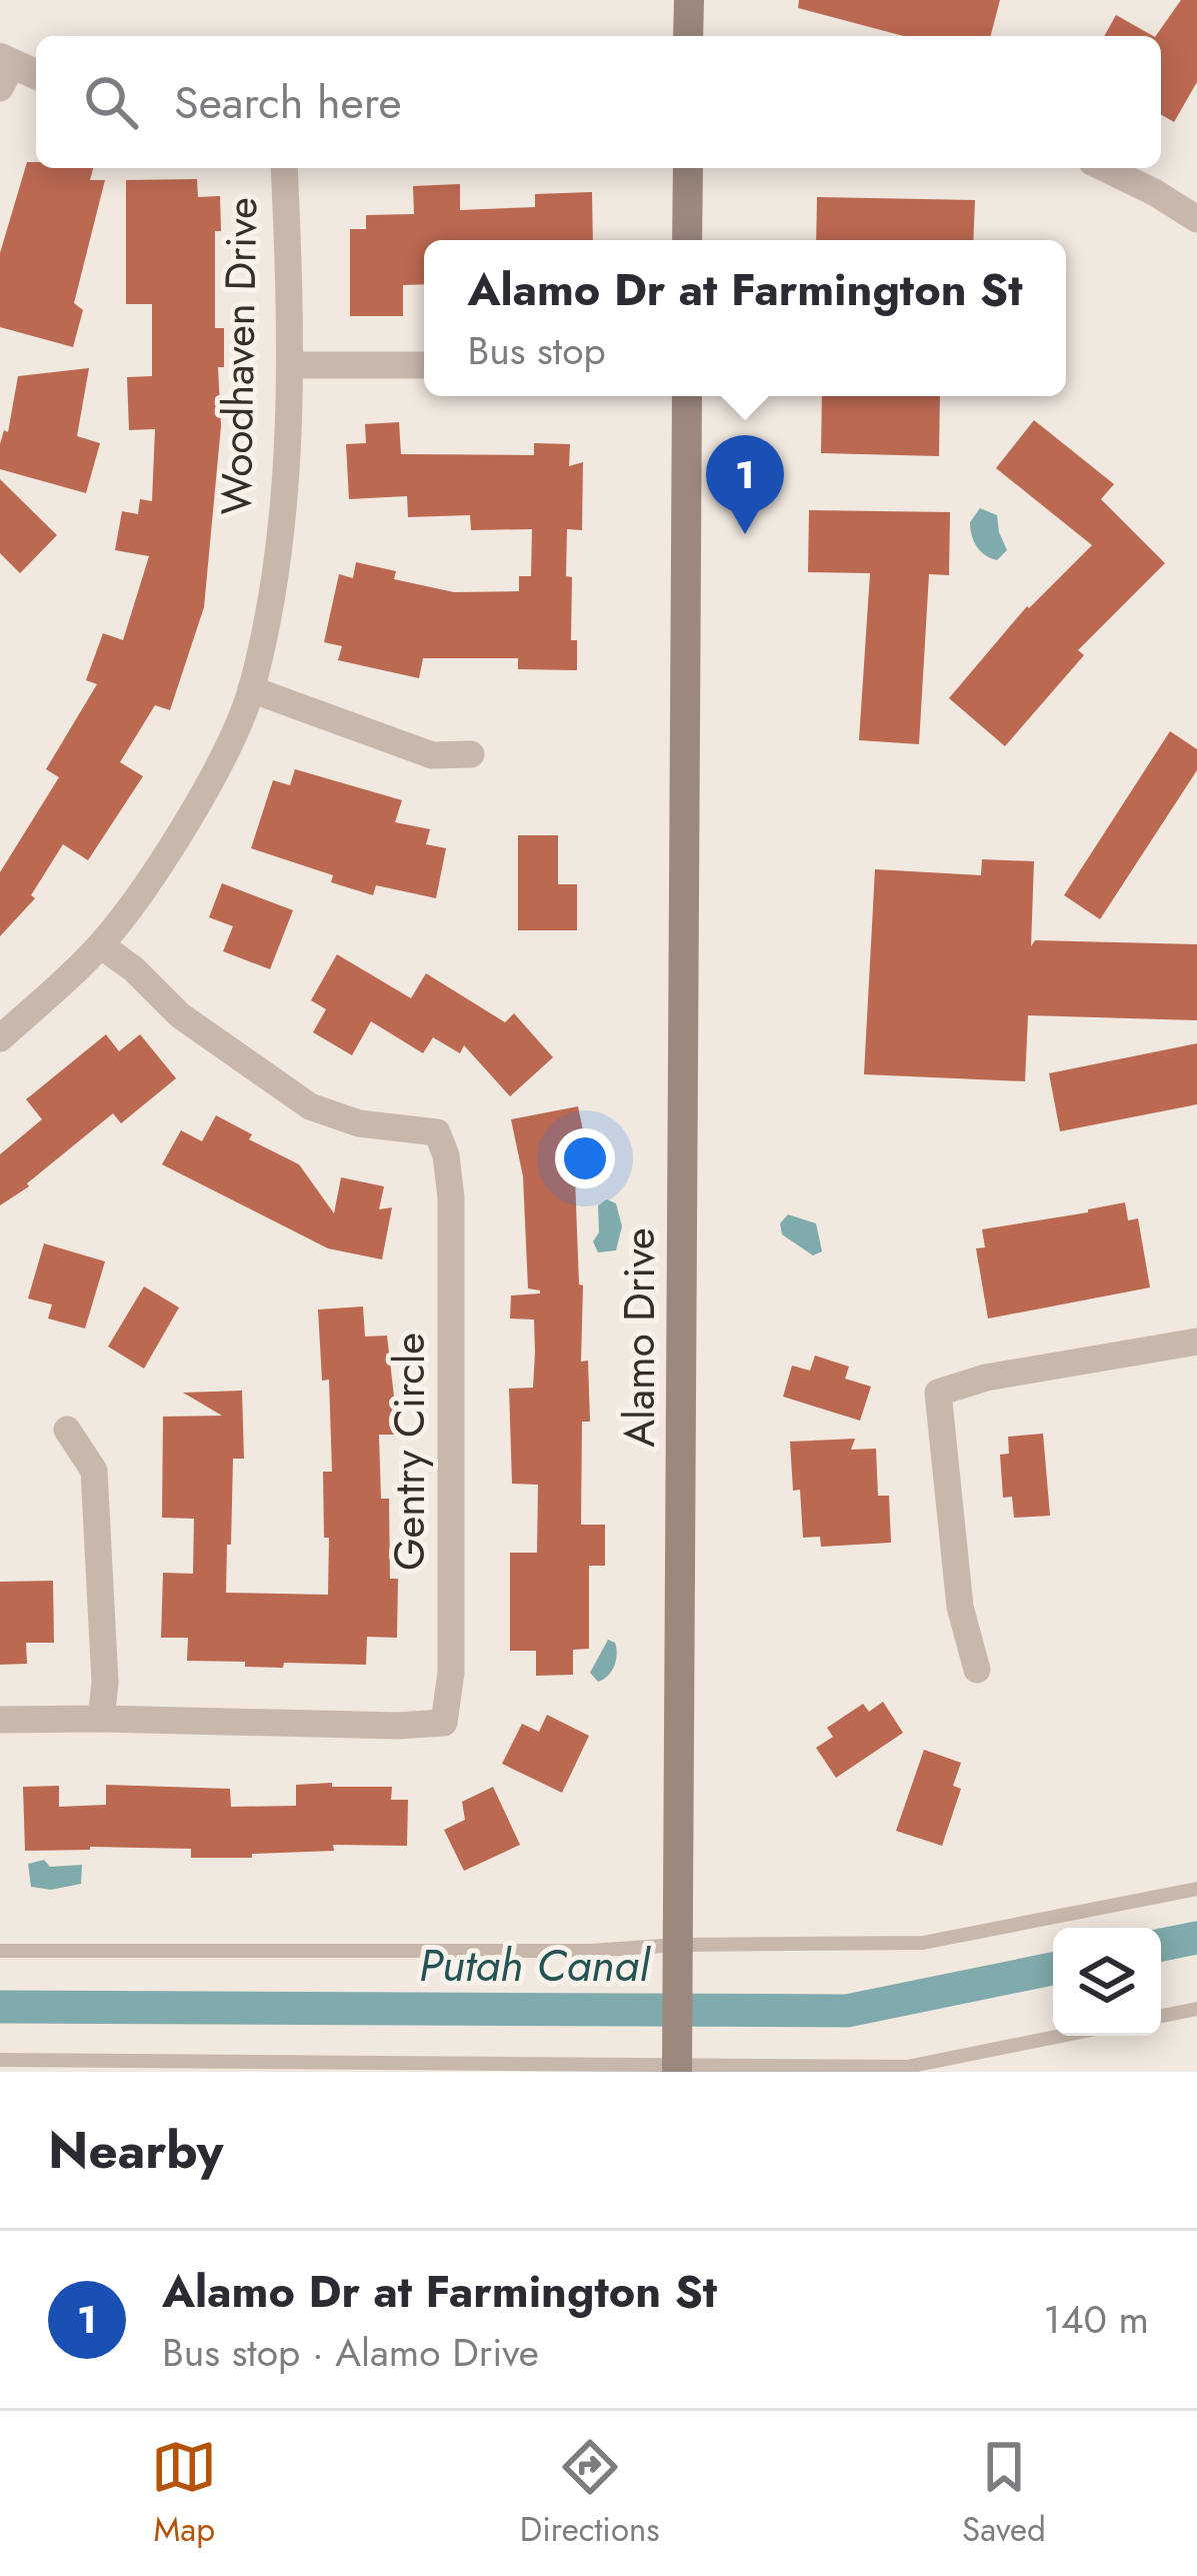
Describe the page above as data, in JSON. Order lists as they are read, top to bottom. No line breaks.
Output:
{"streets":{"main road":["Alamo Drive"],"street":["Woodhaven Drive","Gentry Circle"]},"crossings":[["Woodhaven Drive","Gentry Circle"]],"water":["Putah Canal"],"page":{"search":"Search here","popup":["Alamo Dr at Farmington St","Bus stop"],"pins":"1","heading":"Nearby","list":[{"mark":"1","name":"Alamo Dr at Farmington St","note":"Bus stop · Alamo Drive","value":"140 m"}],"nav":["Map","Directions","Saved"]}}
